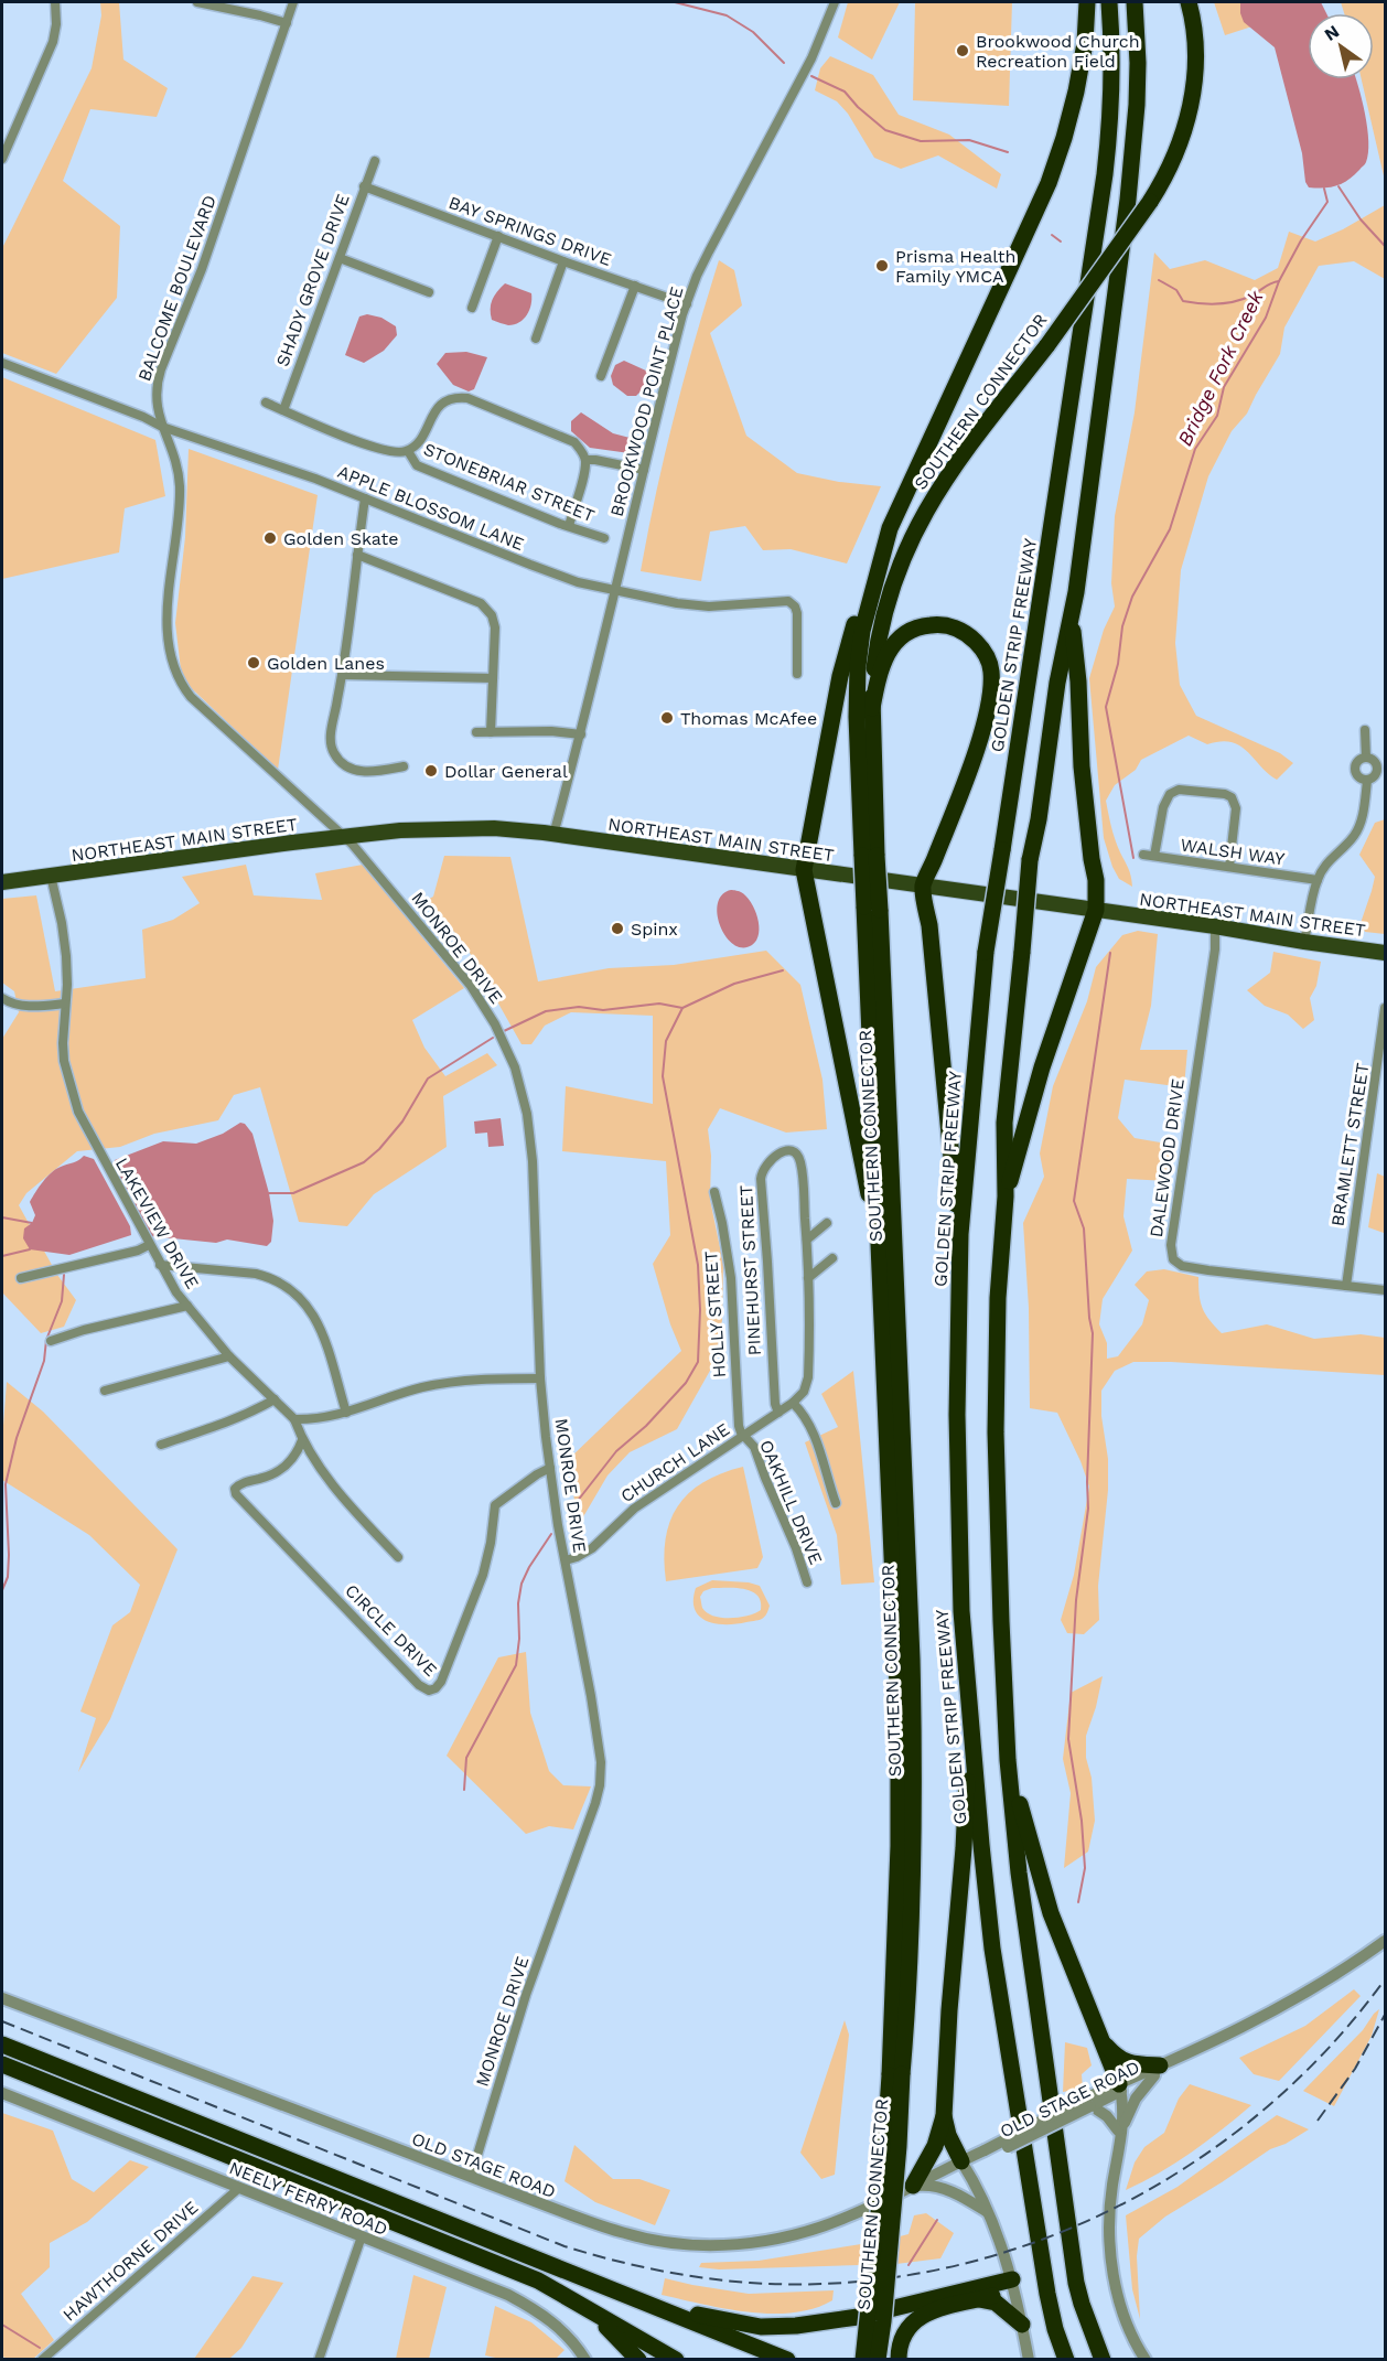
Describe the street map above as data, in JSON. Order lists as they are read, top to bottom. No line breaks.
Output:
{"streets":{"highway":["SOUTHERN CONNECTOR","GOLDEN STRIP FREEWAY"],"main road":["NORTHEAST MAIN STREET"],"street":["BAY SPRINGS DRIVE","SHADY GROVE DRIVE","BALCOME BOULEVARD","BROOKWOOD POINT PLACE","STONEBRIAR STREET","APPLE BLOSSOM LANE","WALSH WAY","MONROE DRIVE","BRAMLETT STREET","DALEWOOD DRIVE","LAKEVIEW DRIVE","PINEHURST STREET","HOLLY STREET","CHURCH LANE","OAKHILL DRIVE","CIRCLE DRIVE","OLD STAGE ROAD","NEELY FERRY ROAD","HAWTHORNE DRIVE"]},"crossings":[["BAY SPRINGS DRIVE","SHADY GROVE DRIVE"],["BAY SPRINGS DRIVE","BROOKWOOD POINT PLACE"],["BALCOME BOULEVARD","APPLE BLOSSOM LANE"],["BALCOME BOULEVARD","NORTHEAST MAIN STREET"],["BALCOME BOULEVARD","MONROE DRIVE"],["BROOKWOOD POINT PLACE","APPLE BLOSSOM LANE"],["BROOKWOOD POINT PLACE","NORTHEAST MAIN STREET"],["NORTHEAST MAIN STREET","MONROE DRIVE"],["NORTHEAST MAIN STREET","DALEWOOD DRIVE"],["NORTHEAST MAIN STREET","LAKEVIEW DRIVE"],["MONROE DRIVE","CHURCH LANE"],["MONROE DRIVE","CIRCLE DRIVE"],["MONROE DRIVE","OLD STAGE ROAD"],["BRAMLETT STREET","DALEWOOD DRIVE"],["PINEHURST STREET","CHURCH LANE"],["HOLLY STREET","CHURCH LANE"],["HOLLY STREET","OAKHILL DRIVE"],["CHURCH LANE","OAKHILL DRIVE"],["NEELY FERRY ROAD","HAWTHORNE DRIVE"]],"water":["Bridge Fork Creek"],"places":["Brookwood Church Recreation Field","Prisma Health Family YMCA","Golden Skate","Golden Lanes","Thomas McAfee","Dollar General","Spinx"],"north":"top left"}
